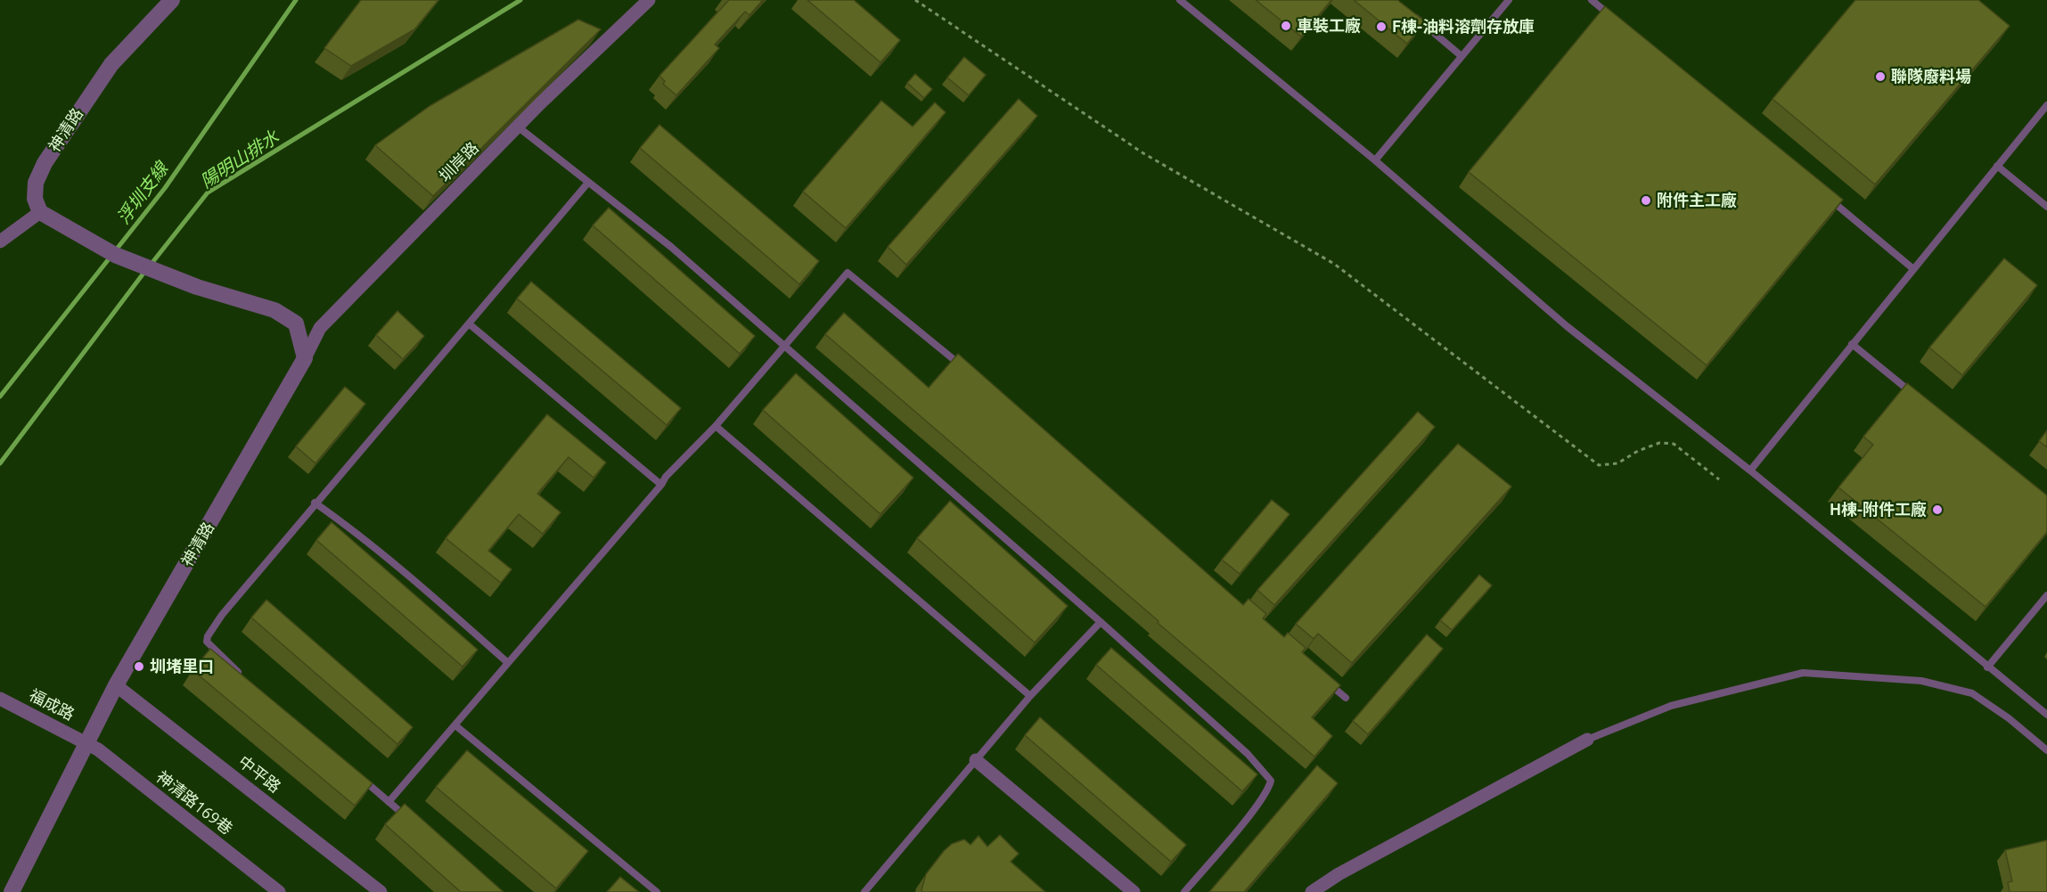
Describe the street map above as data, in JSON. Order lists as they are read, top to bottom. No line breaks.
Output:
{"streets":{"street":["神清路","圳岸路","福成路","中平路","神清路169巷"]},"crossings":[["神清路","圳岸路"],["神清路","福成路"],["神清路","中平路"],["神清路","神清路169巷"],["福成路","神清路169巷"]],"water":["陽明山排水","浮圳支線"],"places":["車裝工廠","F棟-油料溶劑存放庫","聯隊廢料場","附件主工廠","H棟-附件工廠","圳堵里口"]}
